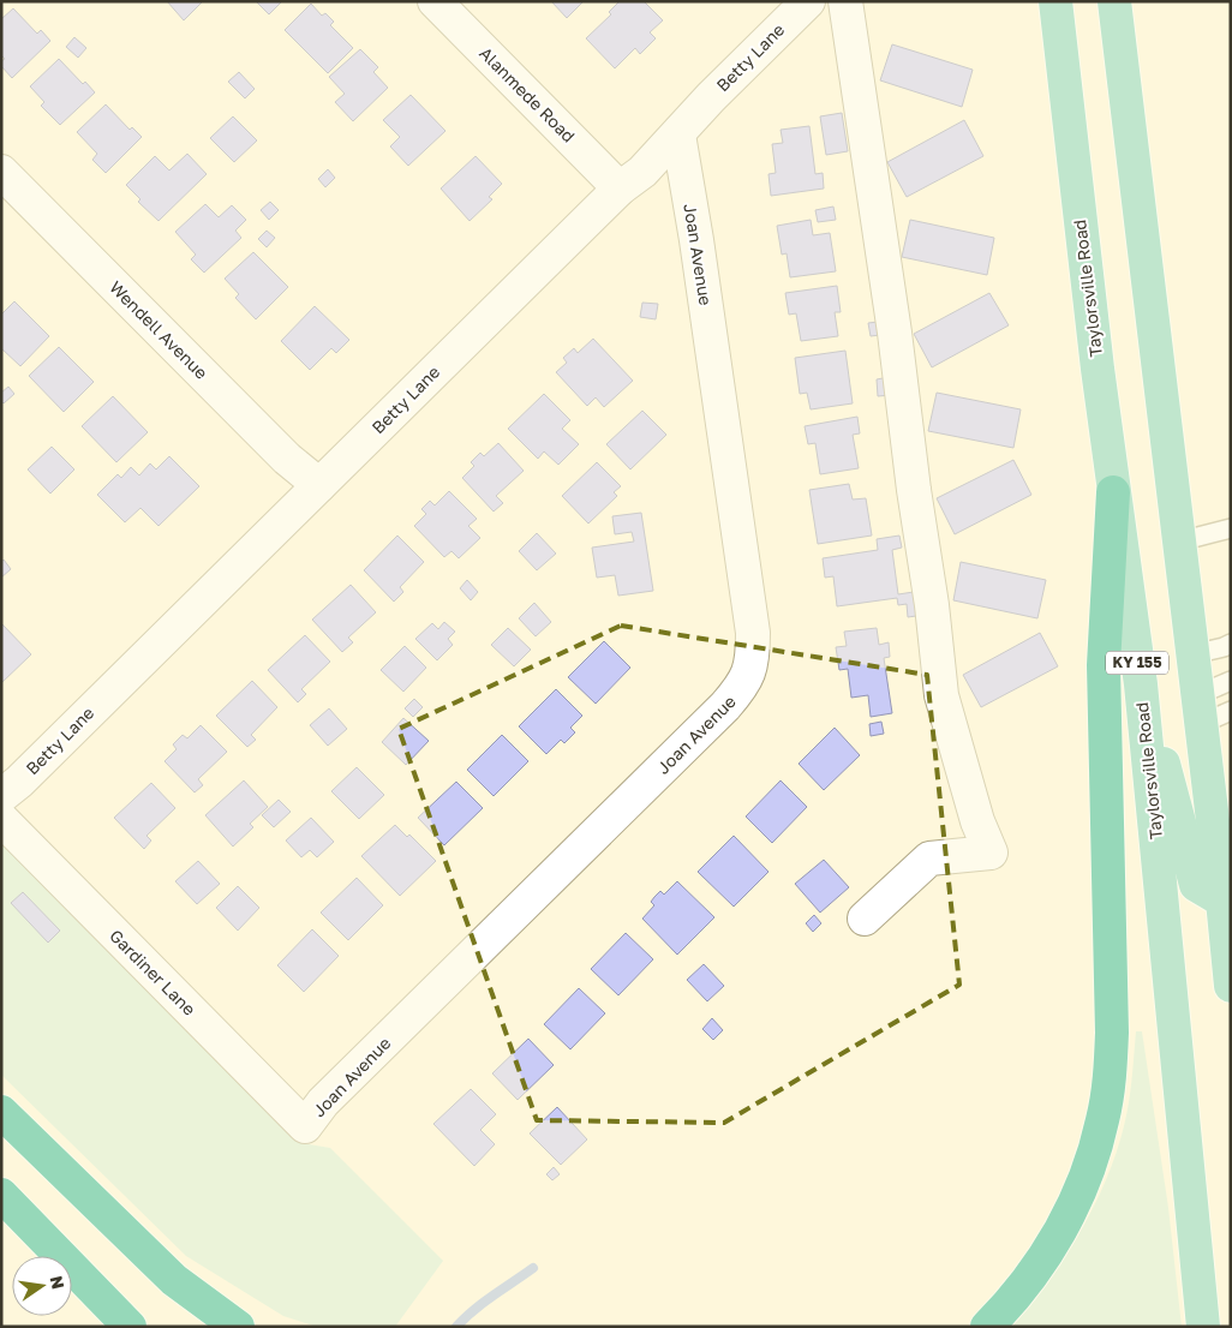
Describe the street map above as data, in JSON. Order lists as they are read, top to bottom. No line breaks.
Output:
{"streets":{"main road":["Taylorsville Road","KY 155"],"street":["Betty Lane","Alanmede Road","Joan Avenue","Wendell Avenue","Gardiner Lane"]},"crossings":[["Betty Lane","Alanmede Road"],["Betty Lane","Joan Avenue"],["Betty Lane","Wendell Avenue"],["Joan Avenue","Gardiner Lane"]],"north":"right"}
